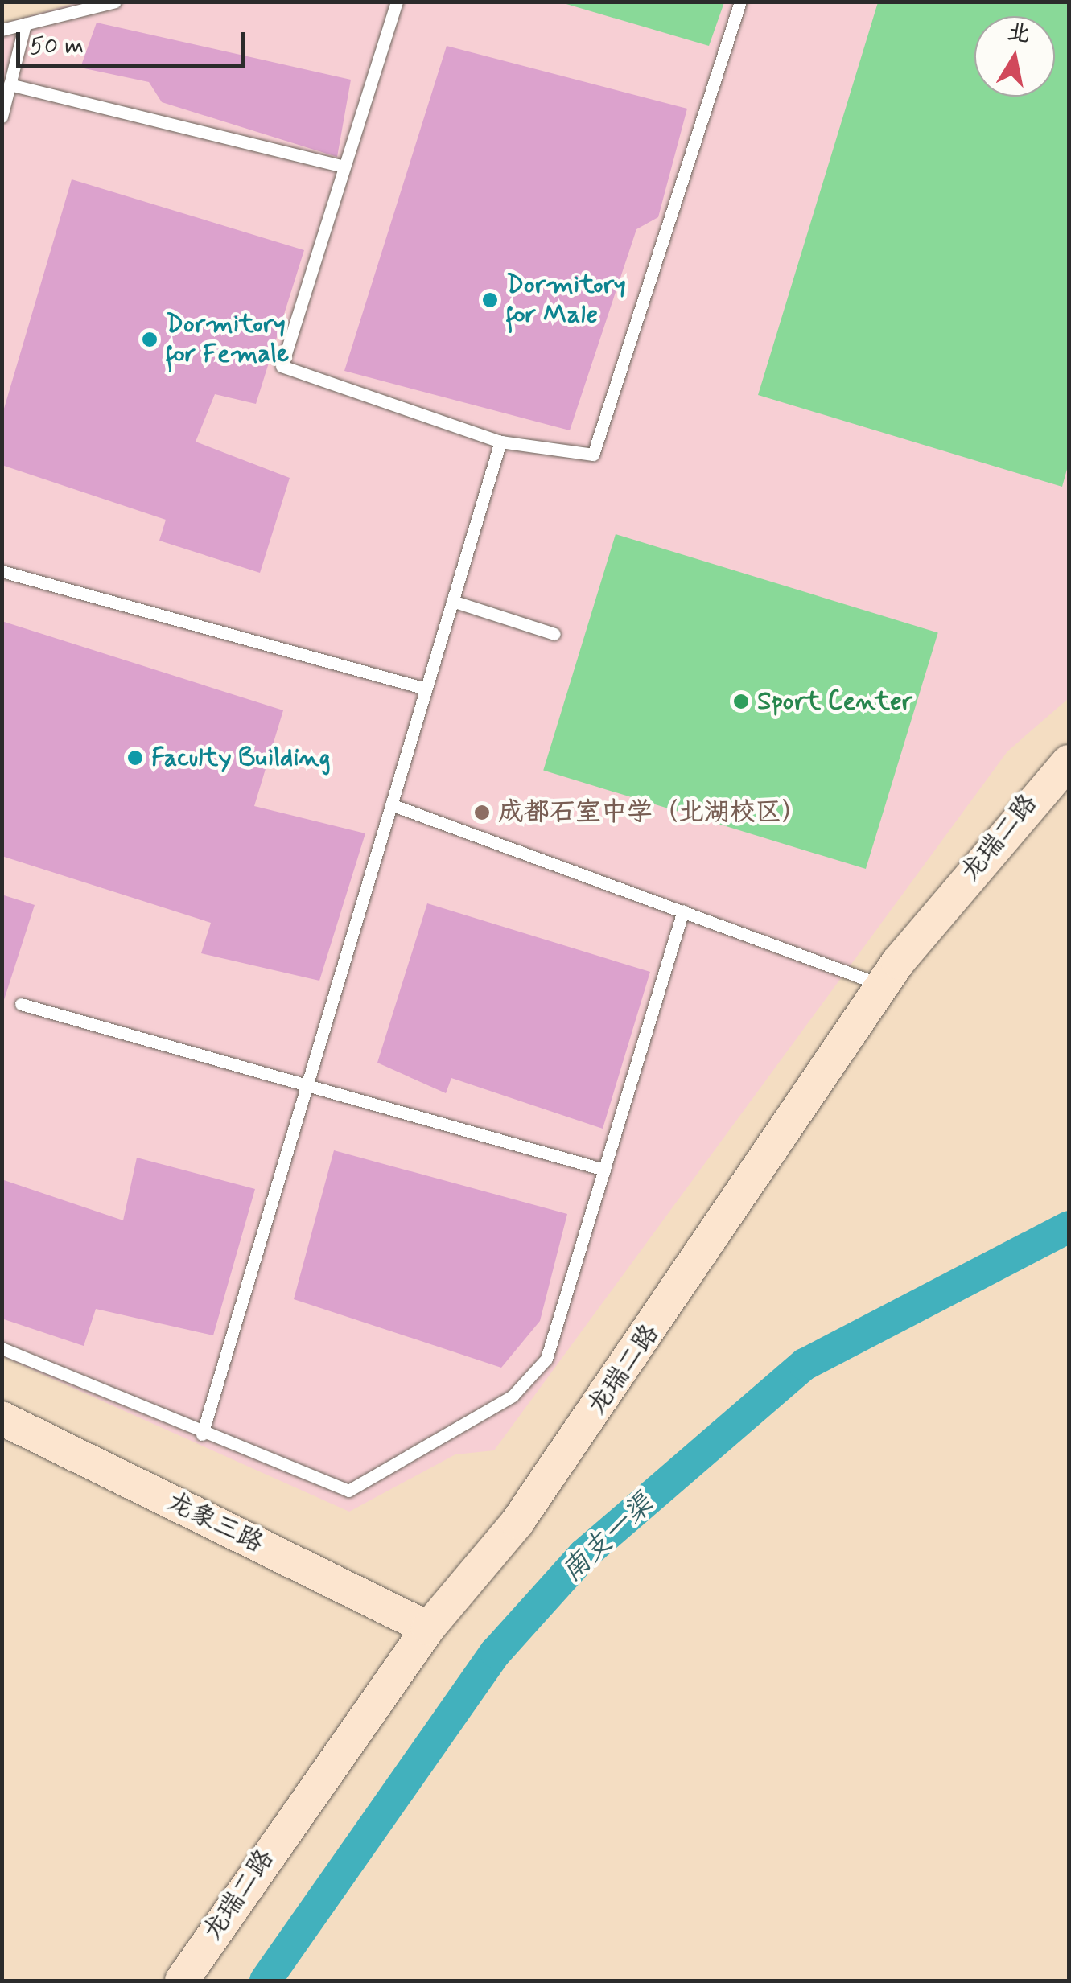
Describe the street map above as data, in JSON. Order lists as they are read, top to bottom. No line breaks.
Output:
{"streets":{"street":["龙瑞二路","龙象三路"]},"crossings":[["龙瑞二路","龙象三路"]],"water":["南支一渠"],"places":["Dormitory for Male","Dormitory for Female","Sport Center","Faculty Building","成都石室中学（北湖校区）"],"scale_bar":"50 m","north":"top"}
